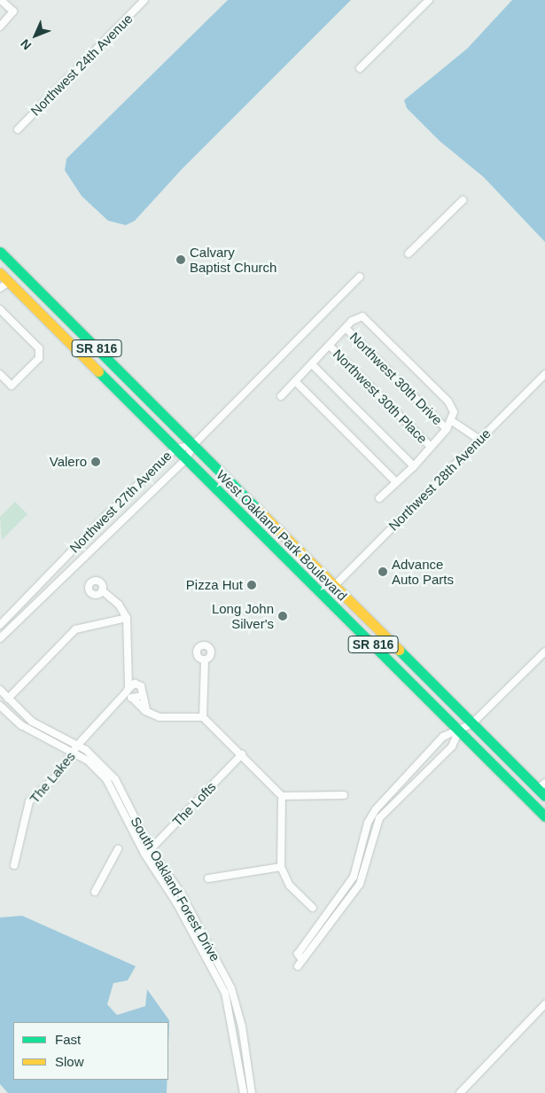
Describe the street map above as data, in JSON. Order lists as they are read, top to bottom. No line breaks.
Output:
{"streets":{"main road":["SR 816","West Oakland Park Boulevard"],"street":["Northwest 24th Avenue","Northwest 30th Drive","Northwest 30th Place","Northwest 28th Avenue","Northwest 27th Avenue","The Lakes","The Lofts","South Oakland Forest Drive"]},"crossings":[["Northwest 28th Avenue","West Oakland Park Boulevard"],["Northwest 27th Avenue","West Oakland Park Boulevard"],["The Lakes","South Oakland Forest Drive"],["The Lofts","South Oakland Forest Drive"]],"places":["Calvary Baptist Church","Valero","Advance Auto Parts","Pizza Hut","Long John Silver's"],"legend":["Fast","Slow"],"north":"bottom left"}
